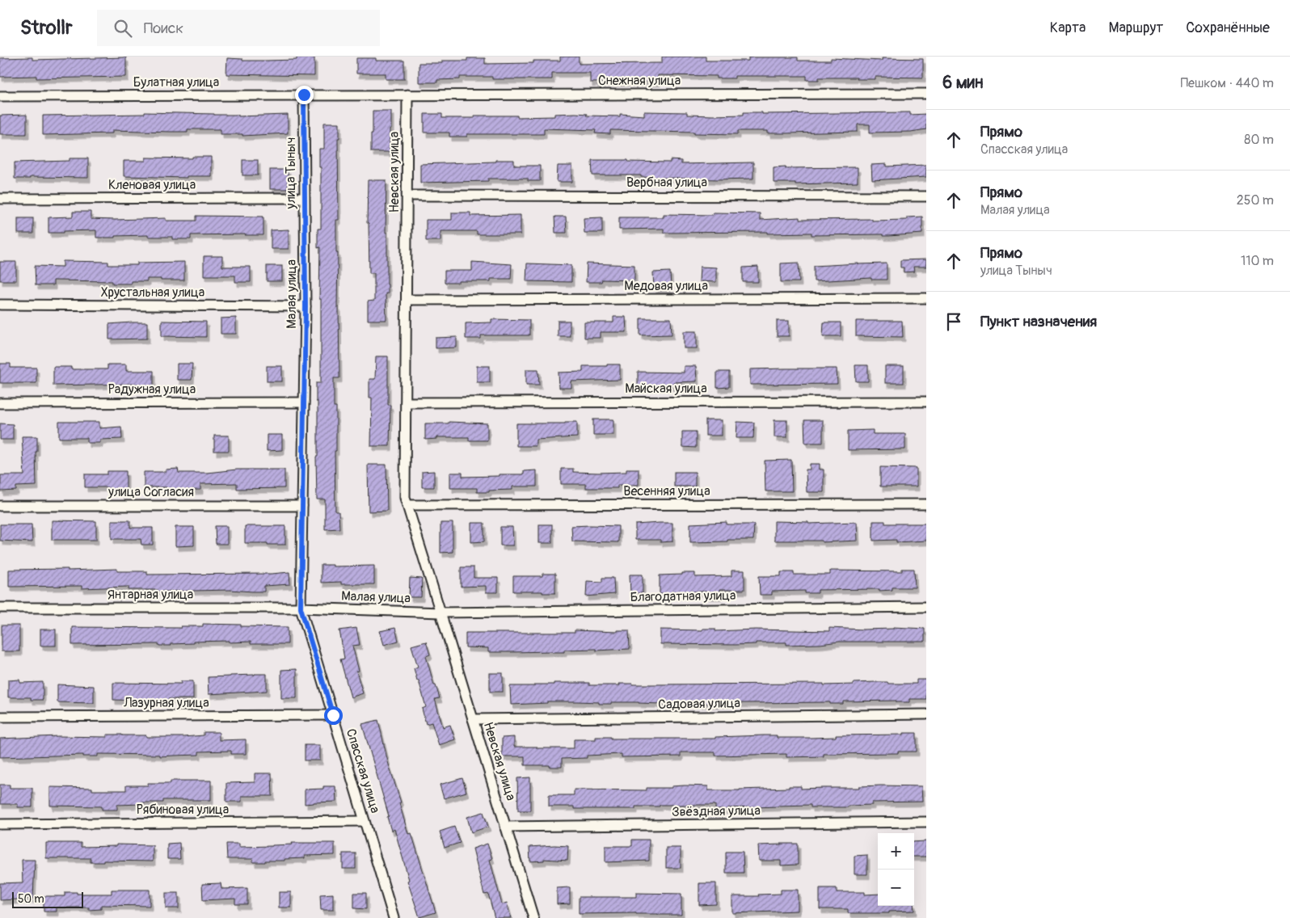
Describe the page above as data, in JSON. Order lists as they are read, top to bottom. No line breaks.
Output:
{"streets":{"street":["Снежная улица","Булатная улица","Невская улица","улица Тыныч","Вербная улица","Кленовая улица","Медовая улица","Хрустальная улица","Малая улица","Майская улица","Радужная улица","Весенняя улица","улица Согласия","Янтарная улица","Благодатная улица","Лазурная улица","Садовая улица","Спасская улица","Рябиновая улица","Звёздная улица"]},"crossings":[["Снежная улица","Булатная улица"],["Снежная улица","Невская улица"],["Булатная улица","улица Тыныч"],["Невская улица","Вербная улица"],["Невская улица","Медовая улица"],["Невская улица","Малая улица"],["Невская улица","Благодатная улица"],["Невская улица","Садовая улица"],["Невская улица","Звёздная улица"],["улица Тыныч","Кленовая улица"],["улица Тыныч","Малая улица"],["Хрустальная улица","Малая улица"],["Малая улица","Радужная улица"],["Малая улица","улица Согласия"],["Малая улица","Янтарная улица"],["Малая улица","Благодатная улица"],["Малая улица","Спасская улица"],["Янтарная улица","Спасская улица"],["Лазурная улица","Спасская улица"],["Спасская улица","Рябиновая улица"]],"scale_bar":"50 m","page":{"header":"Strollr","search":"Поиск","nav":["Карта","Маршрут","Сохранённые"],"heading":["6 мин","Пешком · 440 m"],"list":[["Прямо","Спасская улица","80 m"],["Прямо","Малая улица","250 m"],["Прямо","улица Тыныч","110 m"],"Пункт назначения"],"map_buttons":["+","−"],"scale":"50 m"}}
